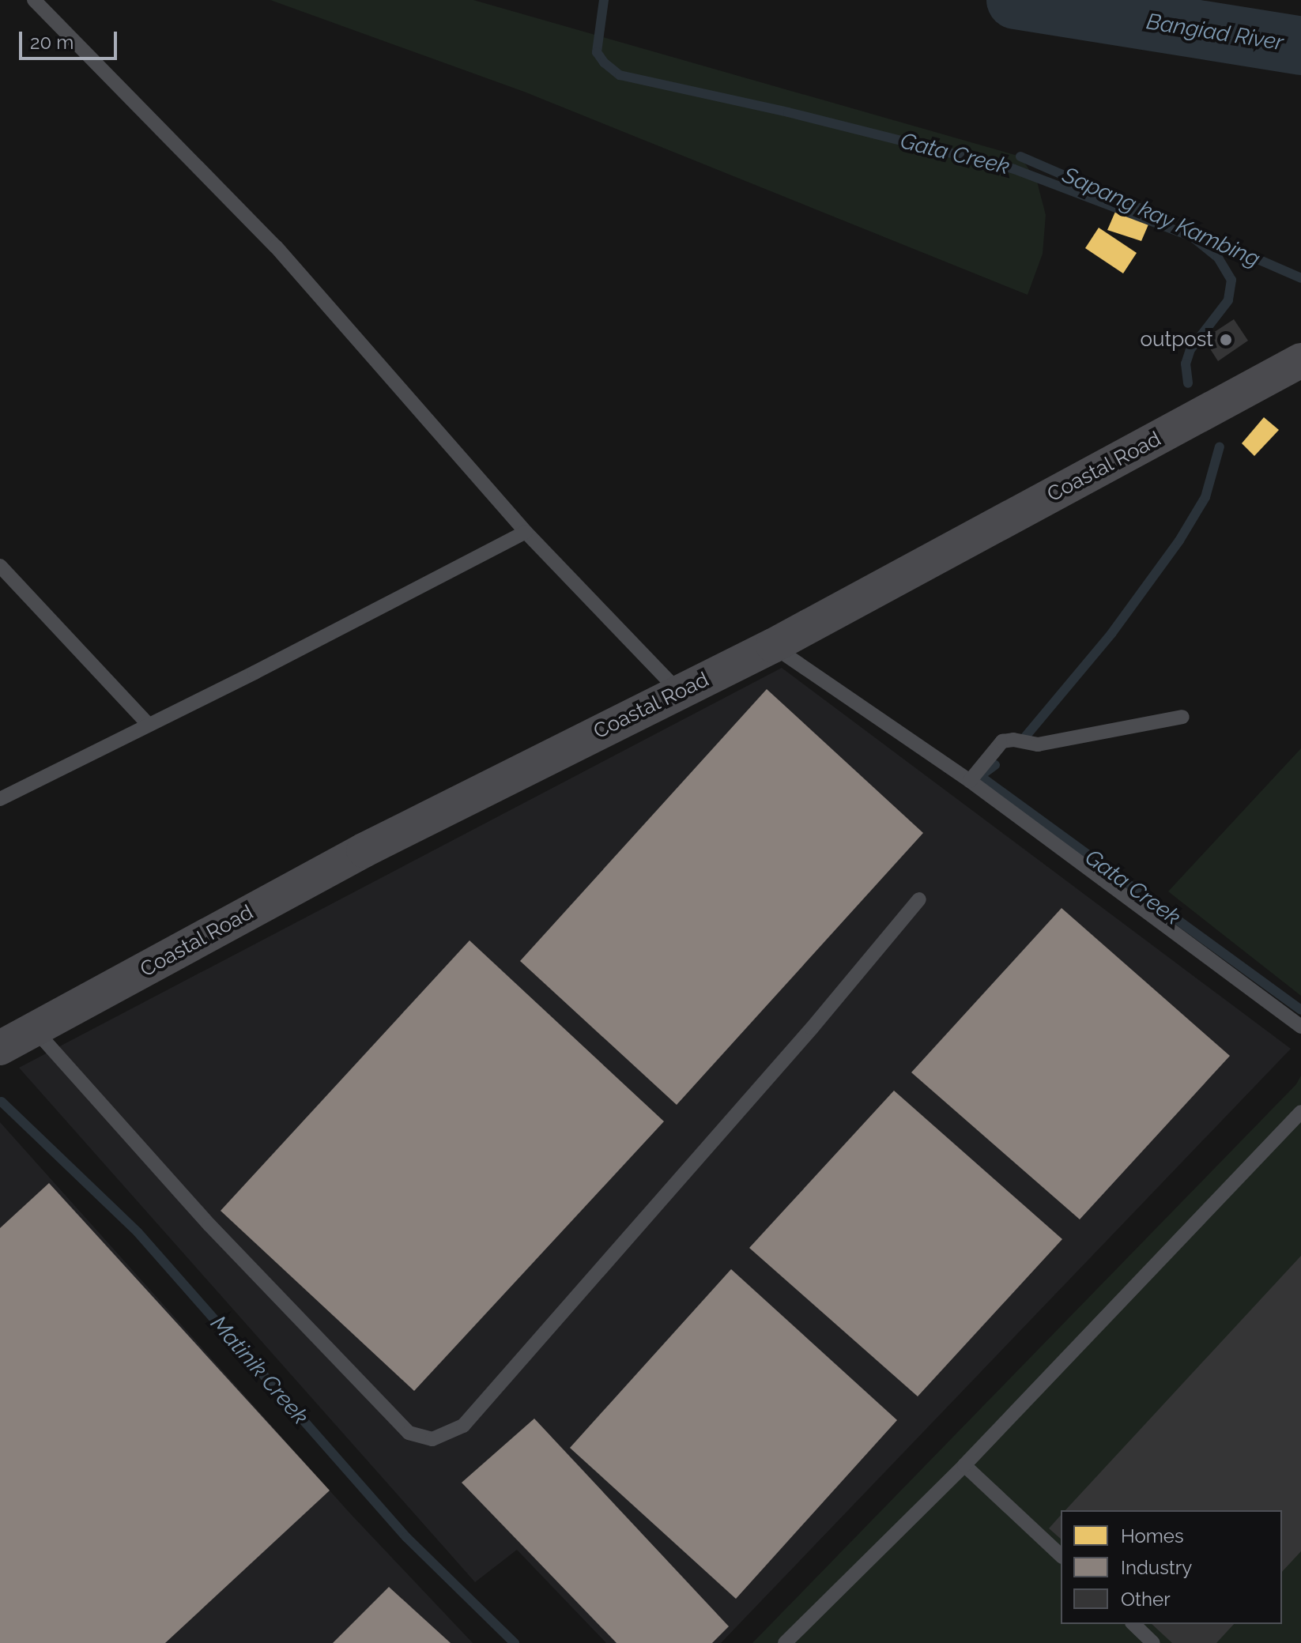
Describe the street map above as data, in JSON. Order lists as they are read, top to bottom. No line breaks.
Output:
{"streets":{"main road":["Coastal Road"]},"water":["Bangiad River","Gata Creek","Sapang kay Kambing","Matinik Creek"],"places":["outpost"],"legend":["Homes","Industry","Other"],"scale_bar":"20 m"}
